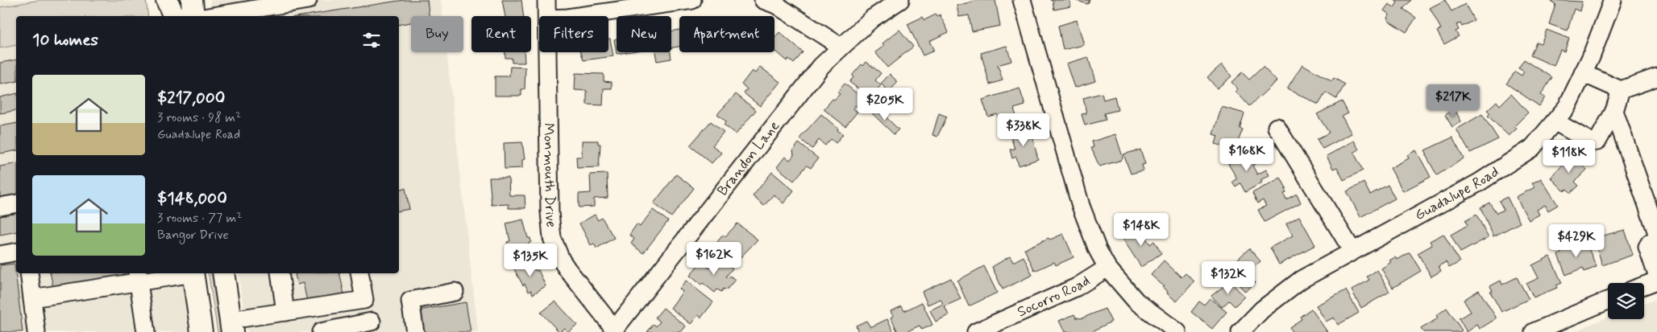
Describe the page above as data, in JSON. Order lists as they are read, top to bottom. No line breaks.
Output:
{"streets":{"street":["Brandon Lane","Monmouth Drive","Guadalupe Road","Socorro Road"]},"crossings":[["Brandon Lane","Monmouth Drive"]],"page":{"chip":["Buy","Rent","Filters","New","Apartment"],"heading":"10 homes","list":[{"name":"$217,000","note":"3 rooms · 98 m² · Guadalupe Road"},{"name":"$148,000","note":"3 rooms · 77 m² · Bangor Drive"}],"price":["$217K","$205K","$338K","$168K","$118K","$148K","$429K","$162K","$135K","$132K"]}}
